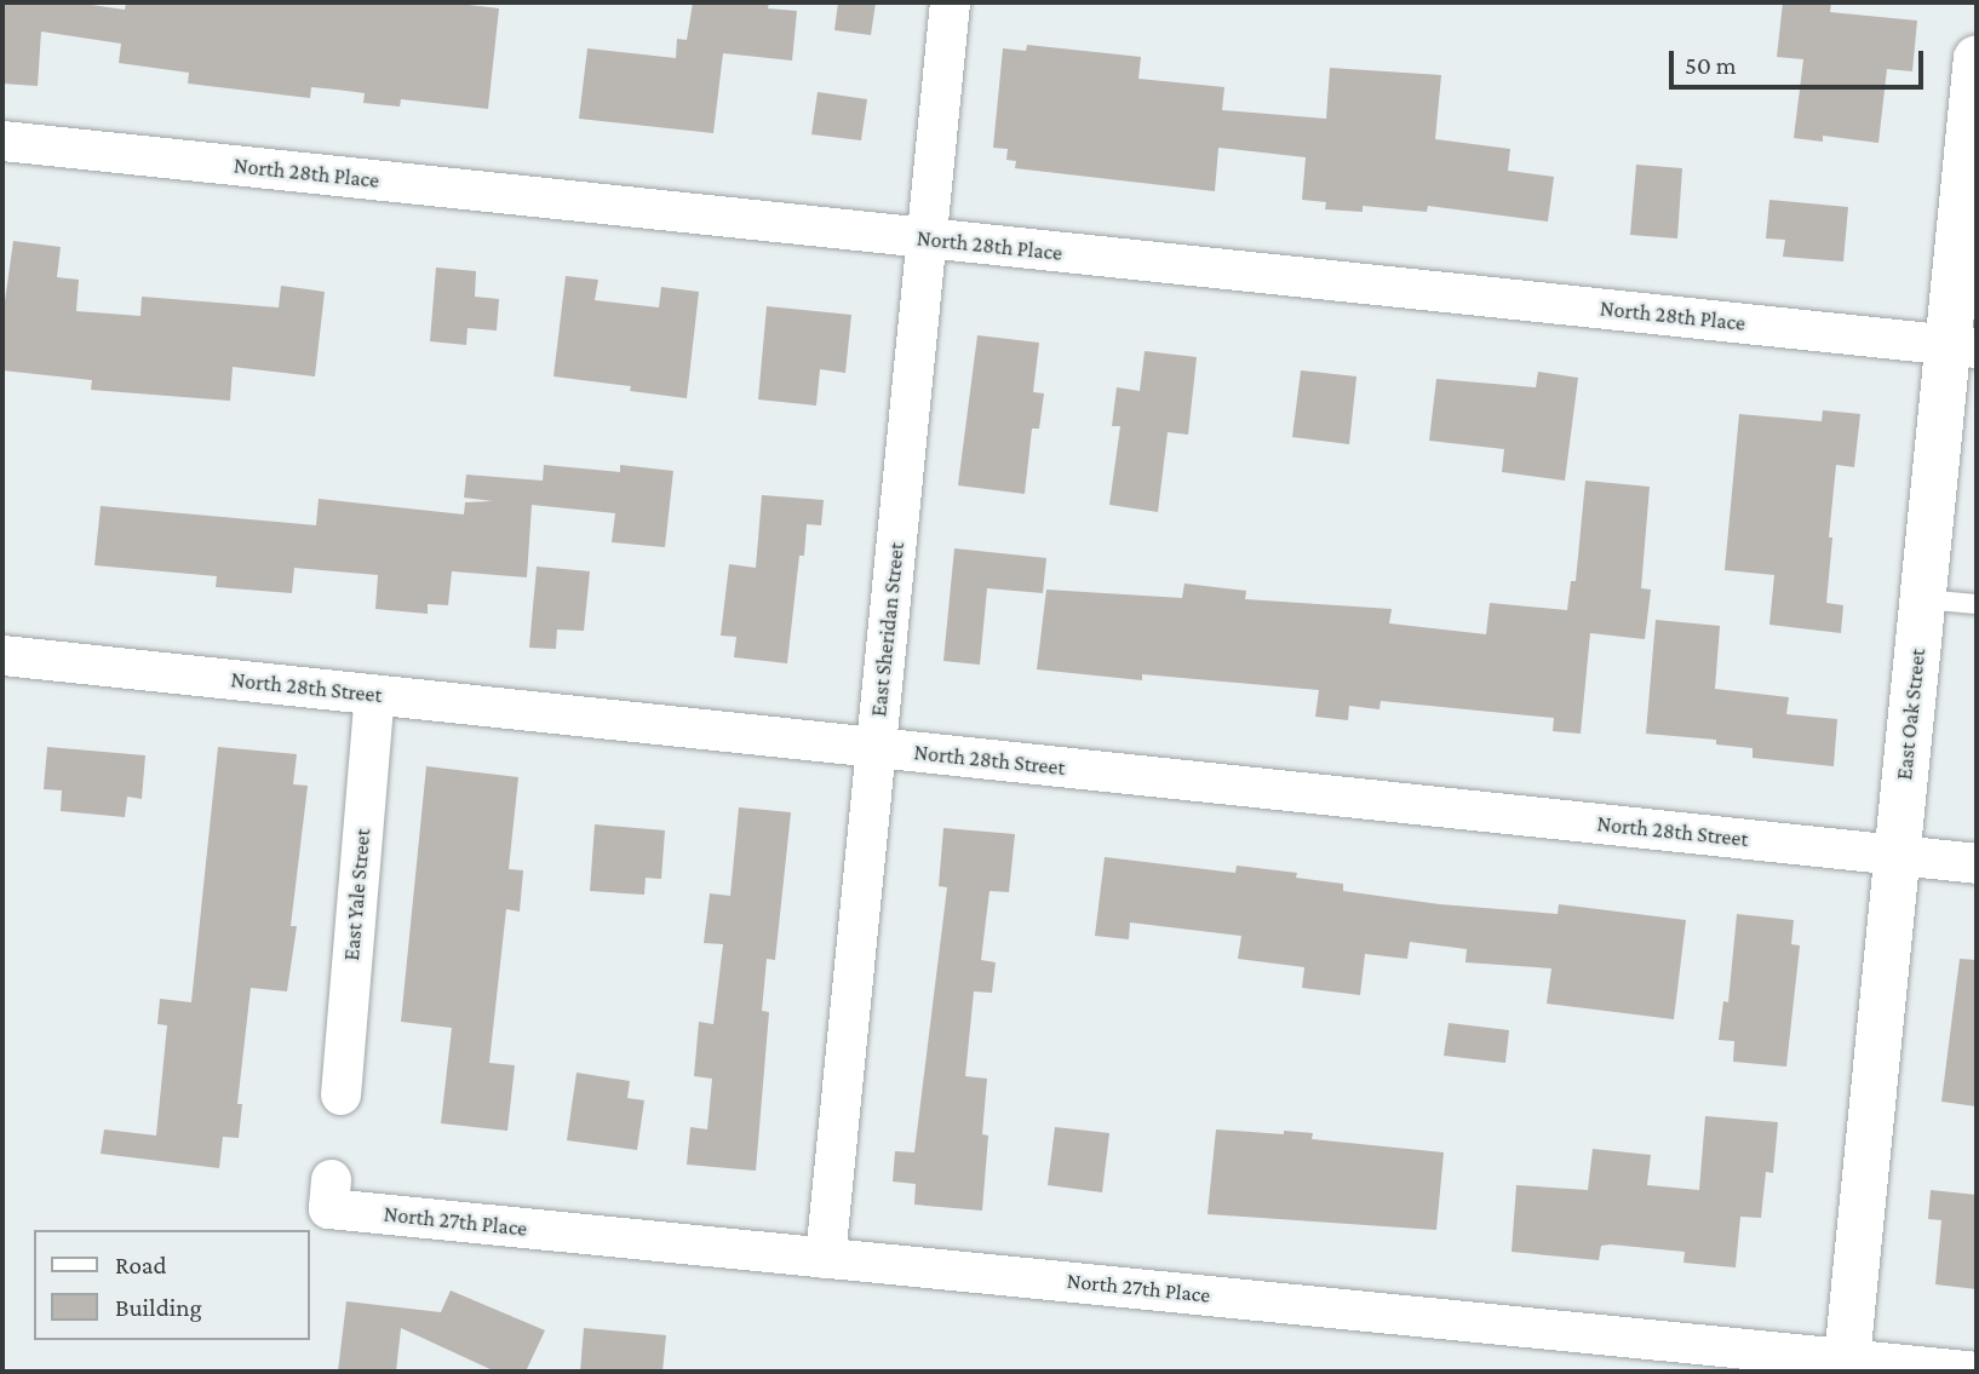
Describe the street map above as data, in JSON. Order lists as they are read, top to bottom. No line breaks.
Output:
{"streets":{"street":["North 28th Place","East Sheridan Street","North 28th Street","East Oak Street","East Yale Street","North 27th Place"]},"crossings":[["North 28th Place","East Sheridan Street"],["North 28th Place","East Oak Street"],["East Sheridan Street","North 28th Street"],["East Sheridan Street","North 27th Place"],["North 28th Street","East Oak Street"],["North 28th Street","East Yale Street"],["East Oak Street","North 27th Place"]],"legend":["Road","Building"],"scale_bar":"50 m"}
